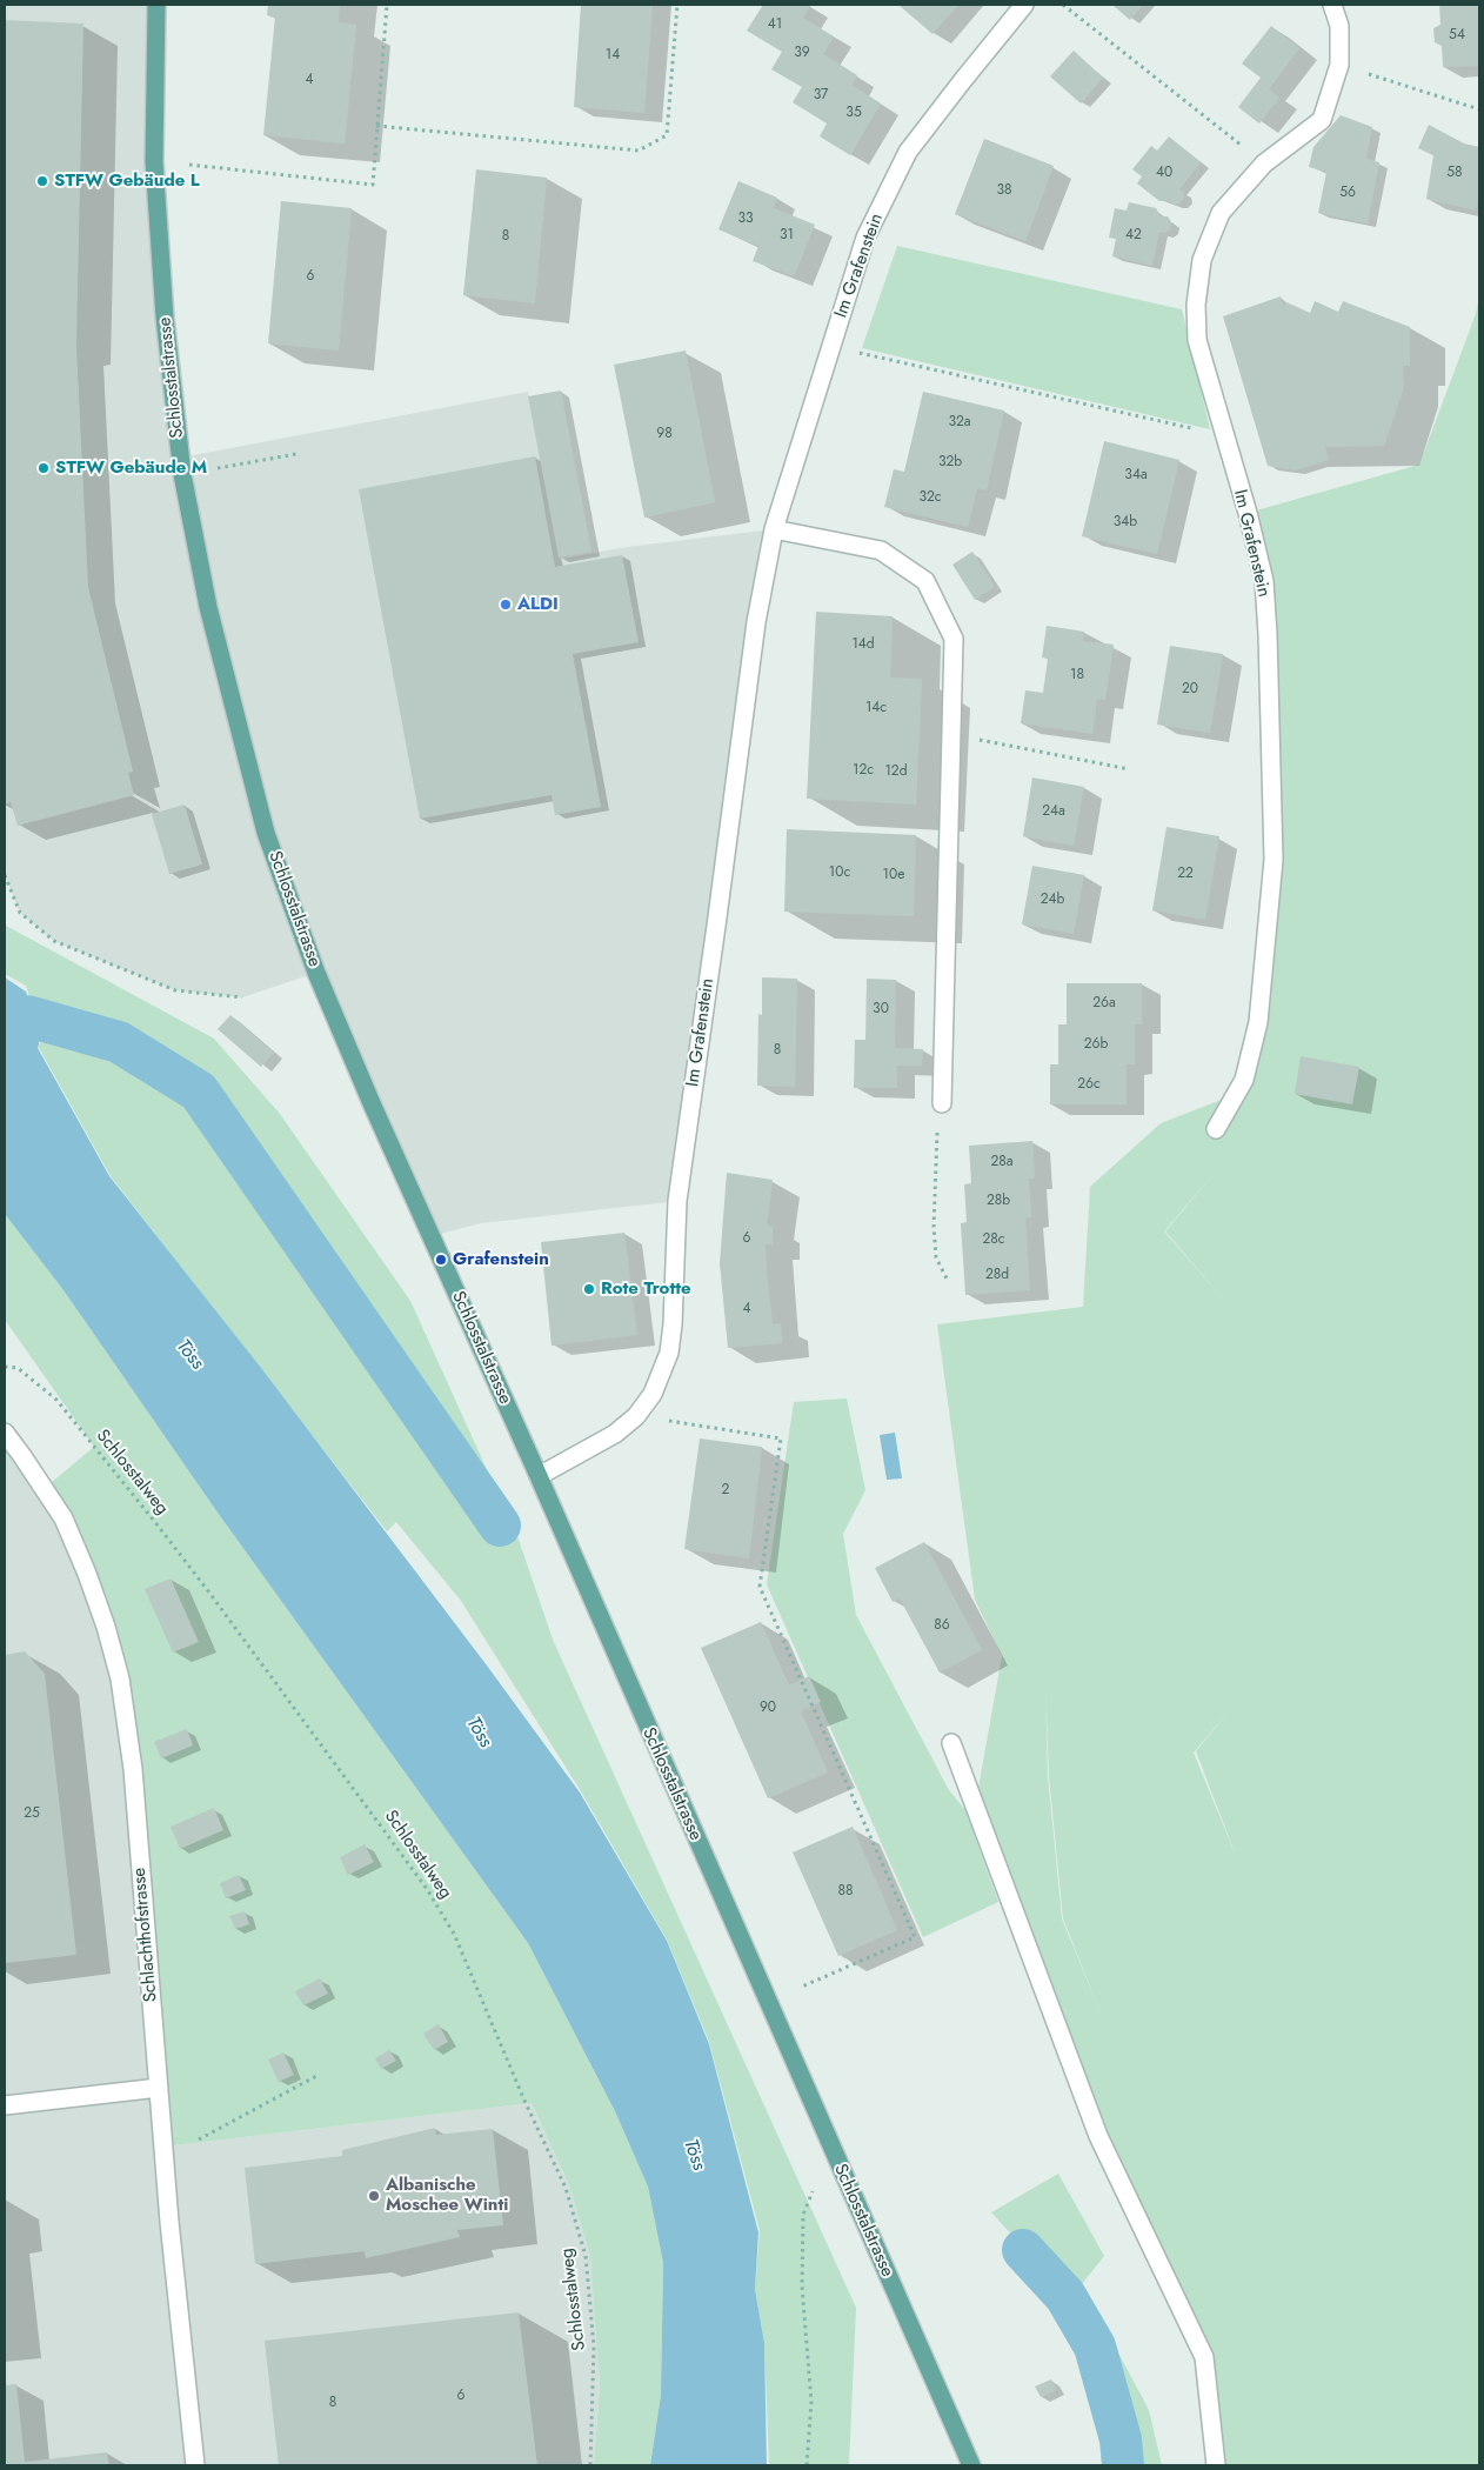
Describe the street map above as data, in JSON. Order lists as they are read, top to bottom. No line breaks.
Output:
{"streets":{"main road":["Schlosstalstrasse"],"street":["Im Grafenstein","Schlachthofstrasse"],"path":["Schlosstalweg"]},"crossings":[["Im Grafenstein","Schlosstalstrasse"]],"water":["Töss"],"places":["STFW Gebäude L","STFW Gebäude M","ALDI","Grafenstein","Rote Trotte","Albanische Moschee Winti"],"house_numbers":["41","54","39","14","4","37","35","40","58","38","56","33","31","42","8","6","32a","98","32b","34a","32c","34b","14d","18","20","14c","12c","12d","24a","10c","22","10e","24b","26a","30","26b","8","26c","28a","28b","6","28c","28d","4","2","86","90","25","88","6","8"]}
